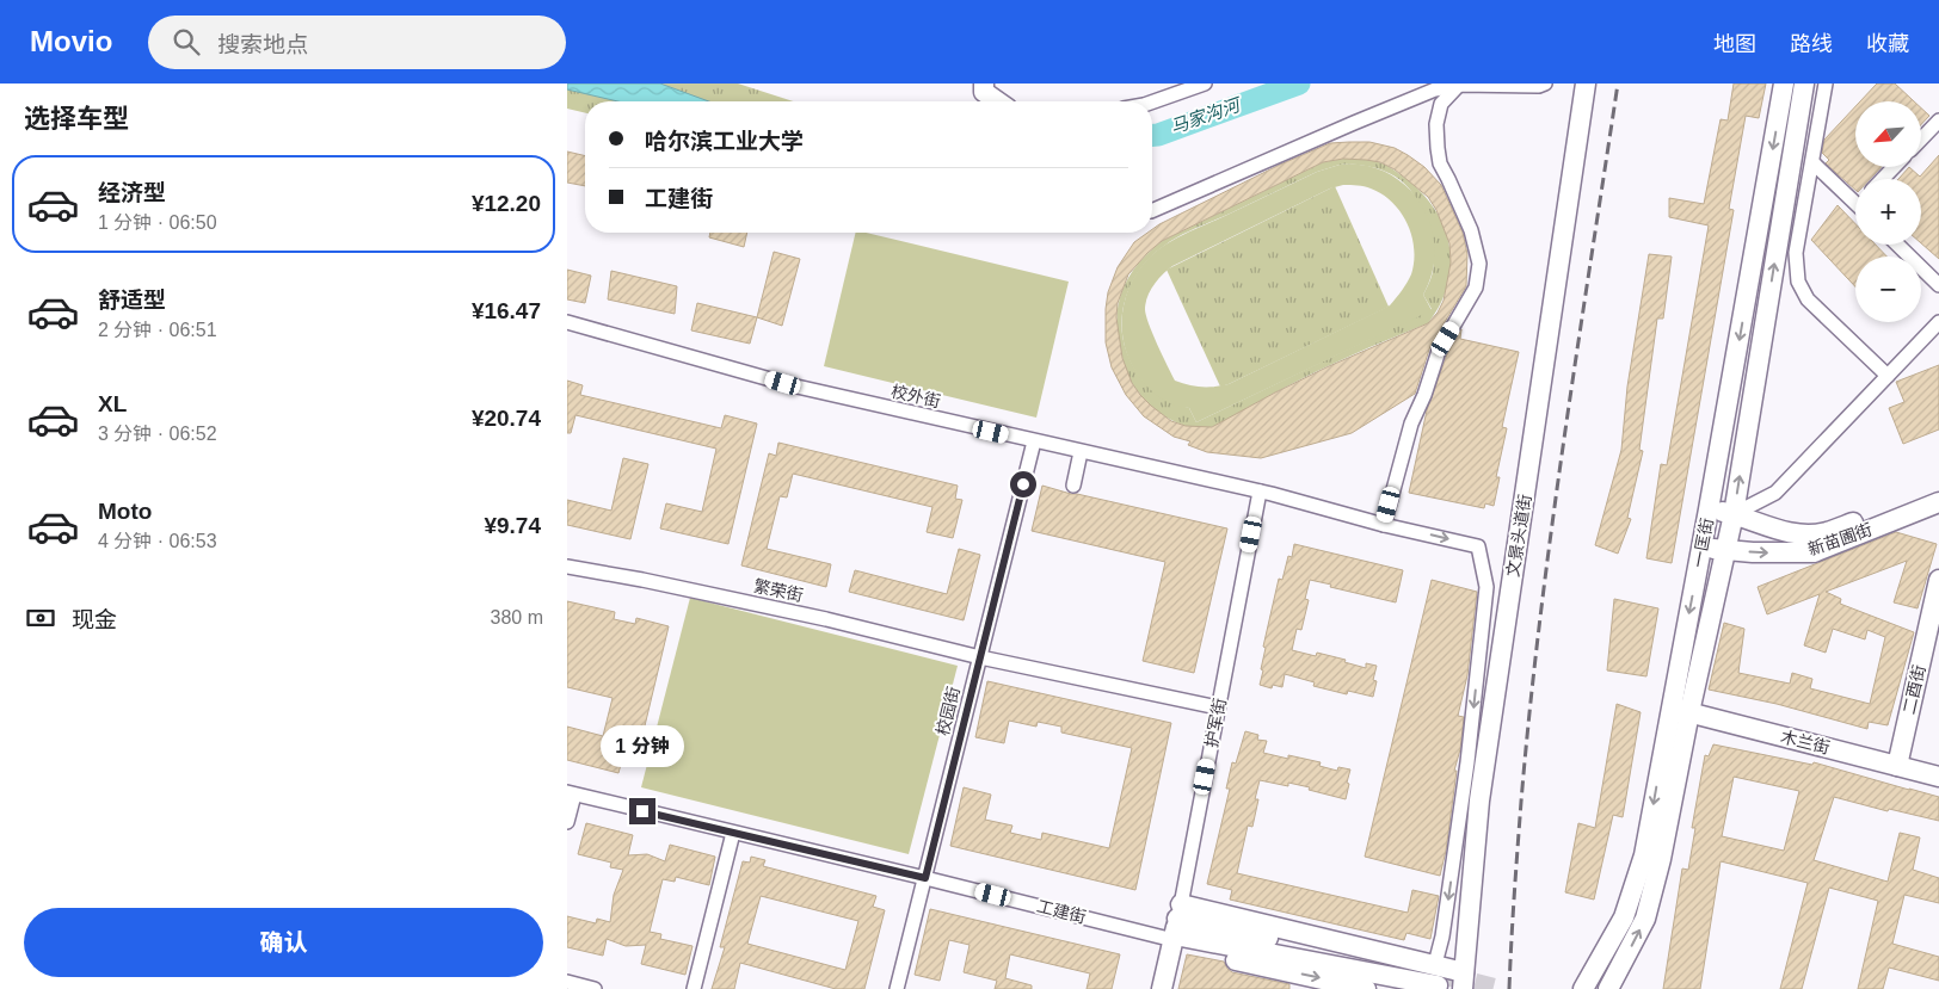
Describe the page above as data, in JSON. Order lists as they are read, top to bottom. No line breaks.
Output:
{"streets":{"main road":["文景头道街","新苗圃街","一匡街","二酉街","护军街","木兰街","工建街"],"street":["校外街","繁荣街","校园街"]},"crossings":[["校外街","校园街"],["校外街","护军街"],["校外街","工建街"],["文景头道街","工建街"],["新苗圃街","一匡街"],["一匡街","木兰街"],["繁荣街","校园街"],["繁荣街","护军街"],["二酉街","木兰街"],["校园街","工建街"],["护军街","工建街"]],"water":["马家沟河"],"north":"bottom left","page":{"header":"Movio","search":"搜索地点","nav":["地图","路线","收藏"],"heading":"选择车型","map_buttons":["+","−"],"banner":["哈尔滨工业大学","工建街"],"list":[{"name":"经济型","note":"1 分钟 · 06:50","value":"¥12.20"},{"name":"舒适型","note":"2 分钟 · 06:51","value":"¥16.47"},{"name":"XL","note":"3 分钟 · 06:52","value":"¥20.74"},{"name":"Moto","note":"4 分钟 · 06:53","value":"¥9.74"}],"pay":["现金","380 m"],"bubble":"1 分钟","buttons":"确认"}}
